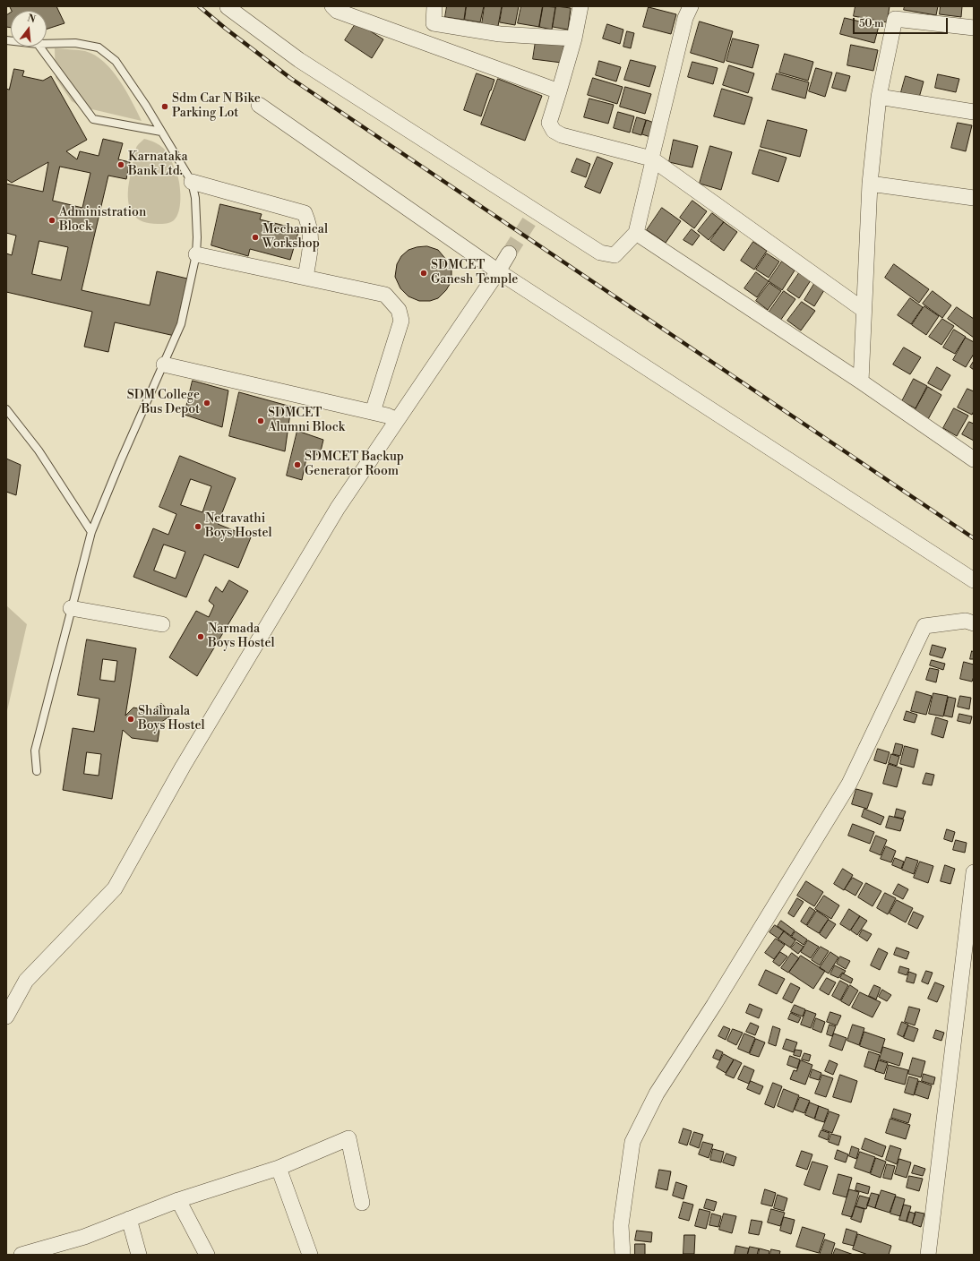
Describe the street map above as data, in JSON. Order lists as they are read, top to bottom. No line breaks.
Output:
{"places":["Sdm Car N Bike Parking Lot","Karnataka Bank Ltd.","Administration Block","Mechanical Workshop","SDMCET Ganesh Temple","SDM College Bus Depot","SDMCET Alumni Block","SDMCET Backup Generator Room","Netravathi Boys Hostel","Narmada Boys Hostel","Shalmala Boys Hostel"],"scale_bar":"50 m","north":"top"}
